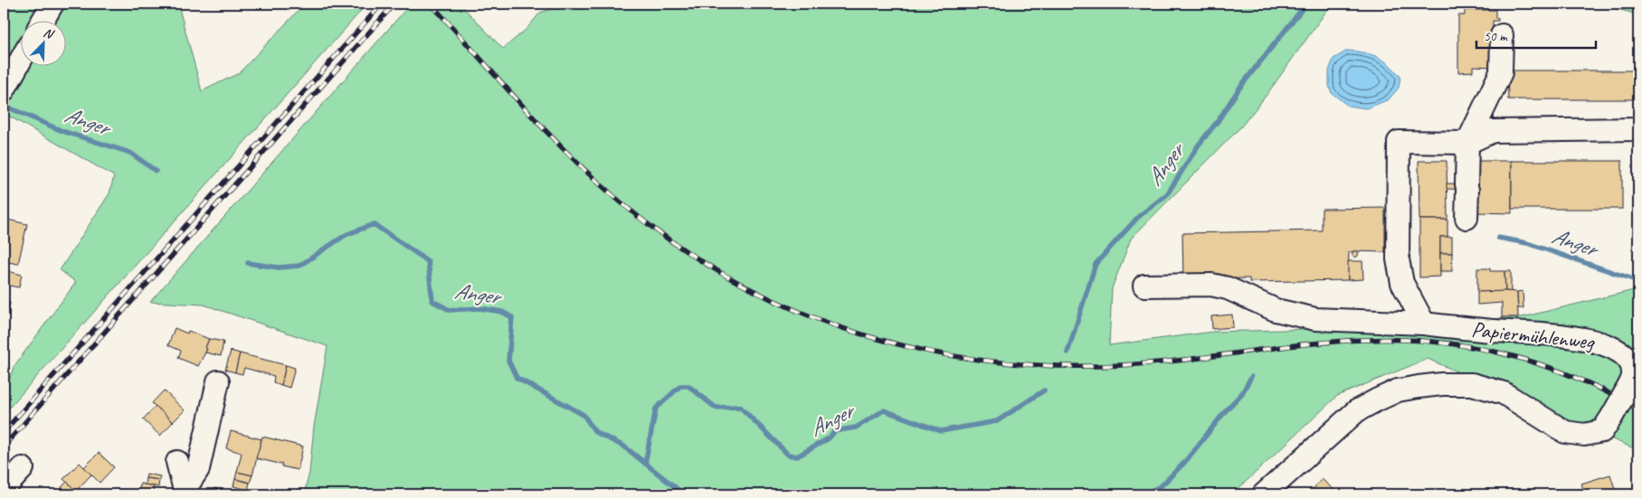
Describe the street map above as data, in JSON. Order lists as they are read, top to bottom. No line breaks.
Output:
{"streets":{"street":["Papiermühlenweg"]},"water":["Anger"],"scale_bar":"50 m","north":"top right"}
